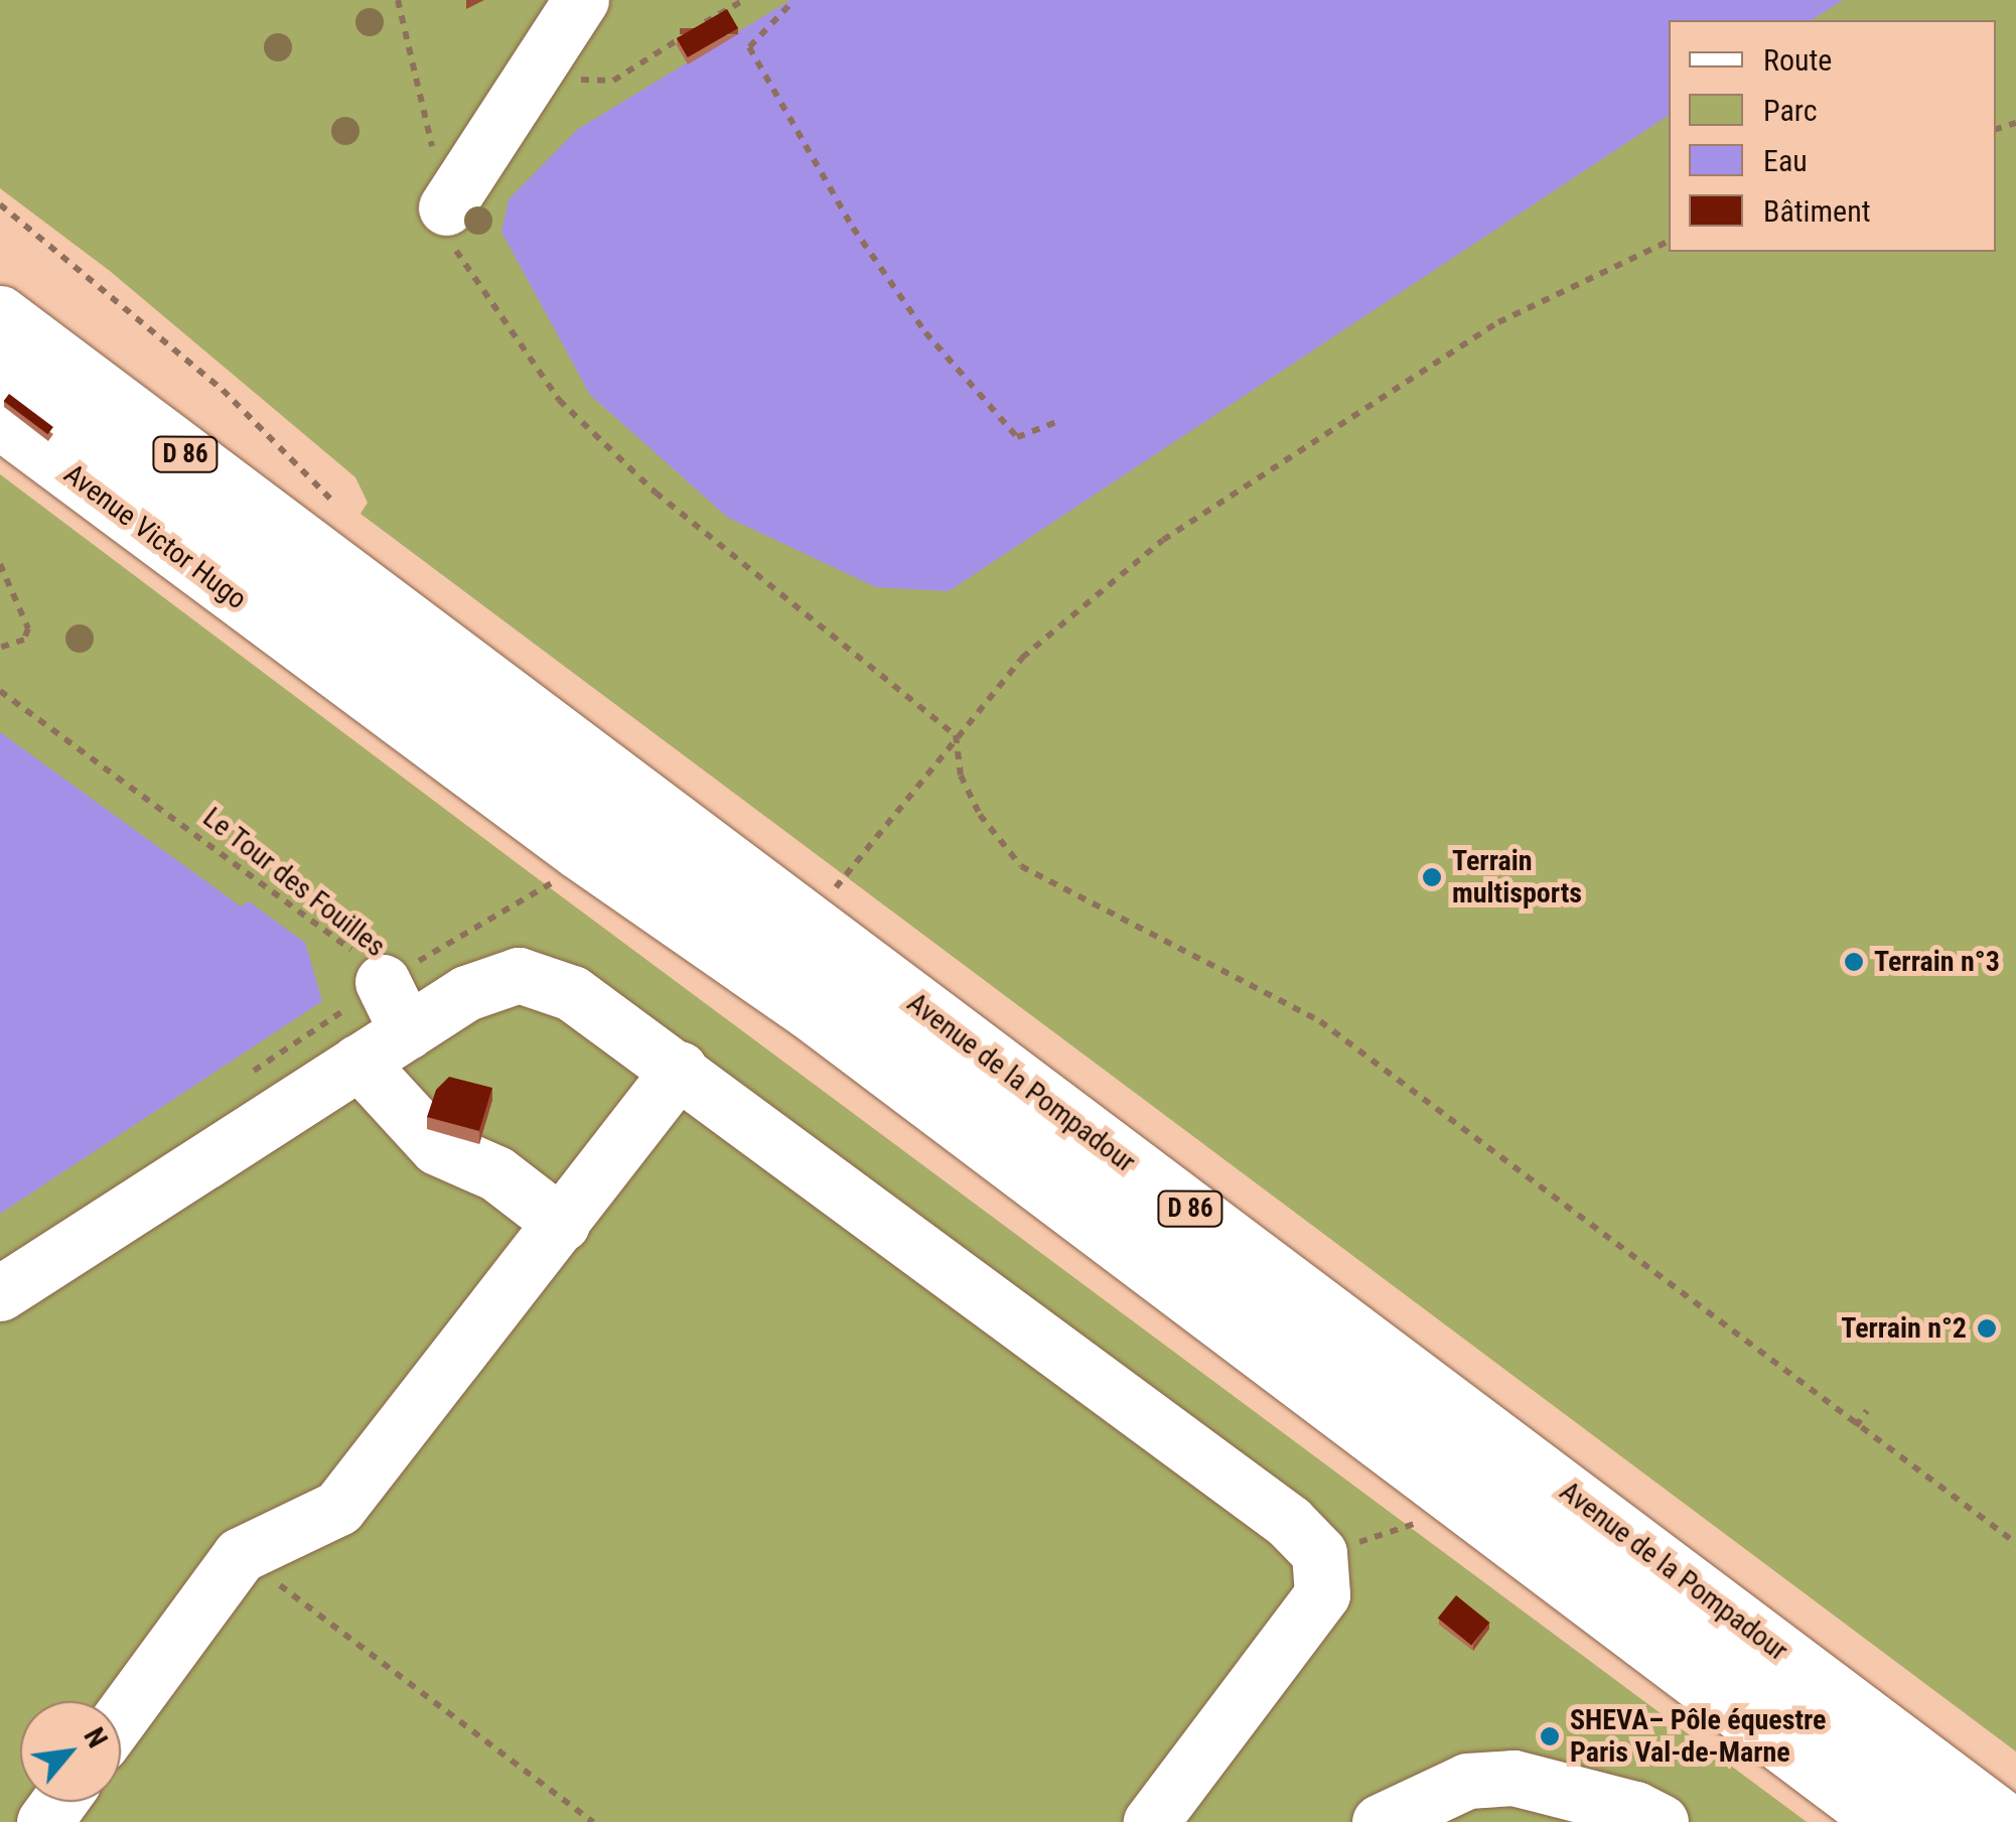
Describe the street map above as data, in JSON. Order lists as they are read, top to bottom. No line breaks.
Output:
{"streets":{"main road":["D 86","Avenue Victor Hugo","Avenue de la Pompadour"],"path":["Le Tour des Fouilles"]},"crossings":[["D 86","Avenue Victor Hugo"],["D 86","Avenue de la Pompadour"],["Avenue Victor Hugo","Avenue de la Pompadour"]],"places":["Terrain multisports","Terrain n°3","Terrain n°2","SHEVA– Pôle équestre Paris Val-de-Marne"],"legend":["Route","Parc","Eau","Bâtiment"],"north":"top right"}
